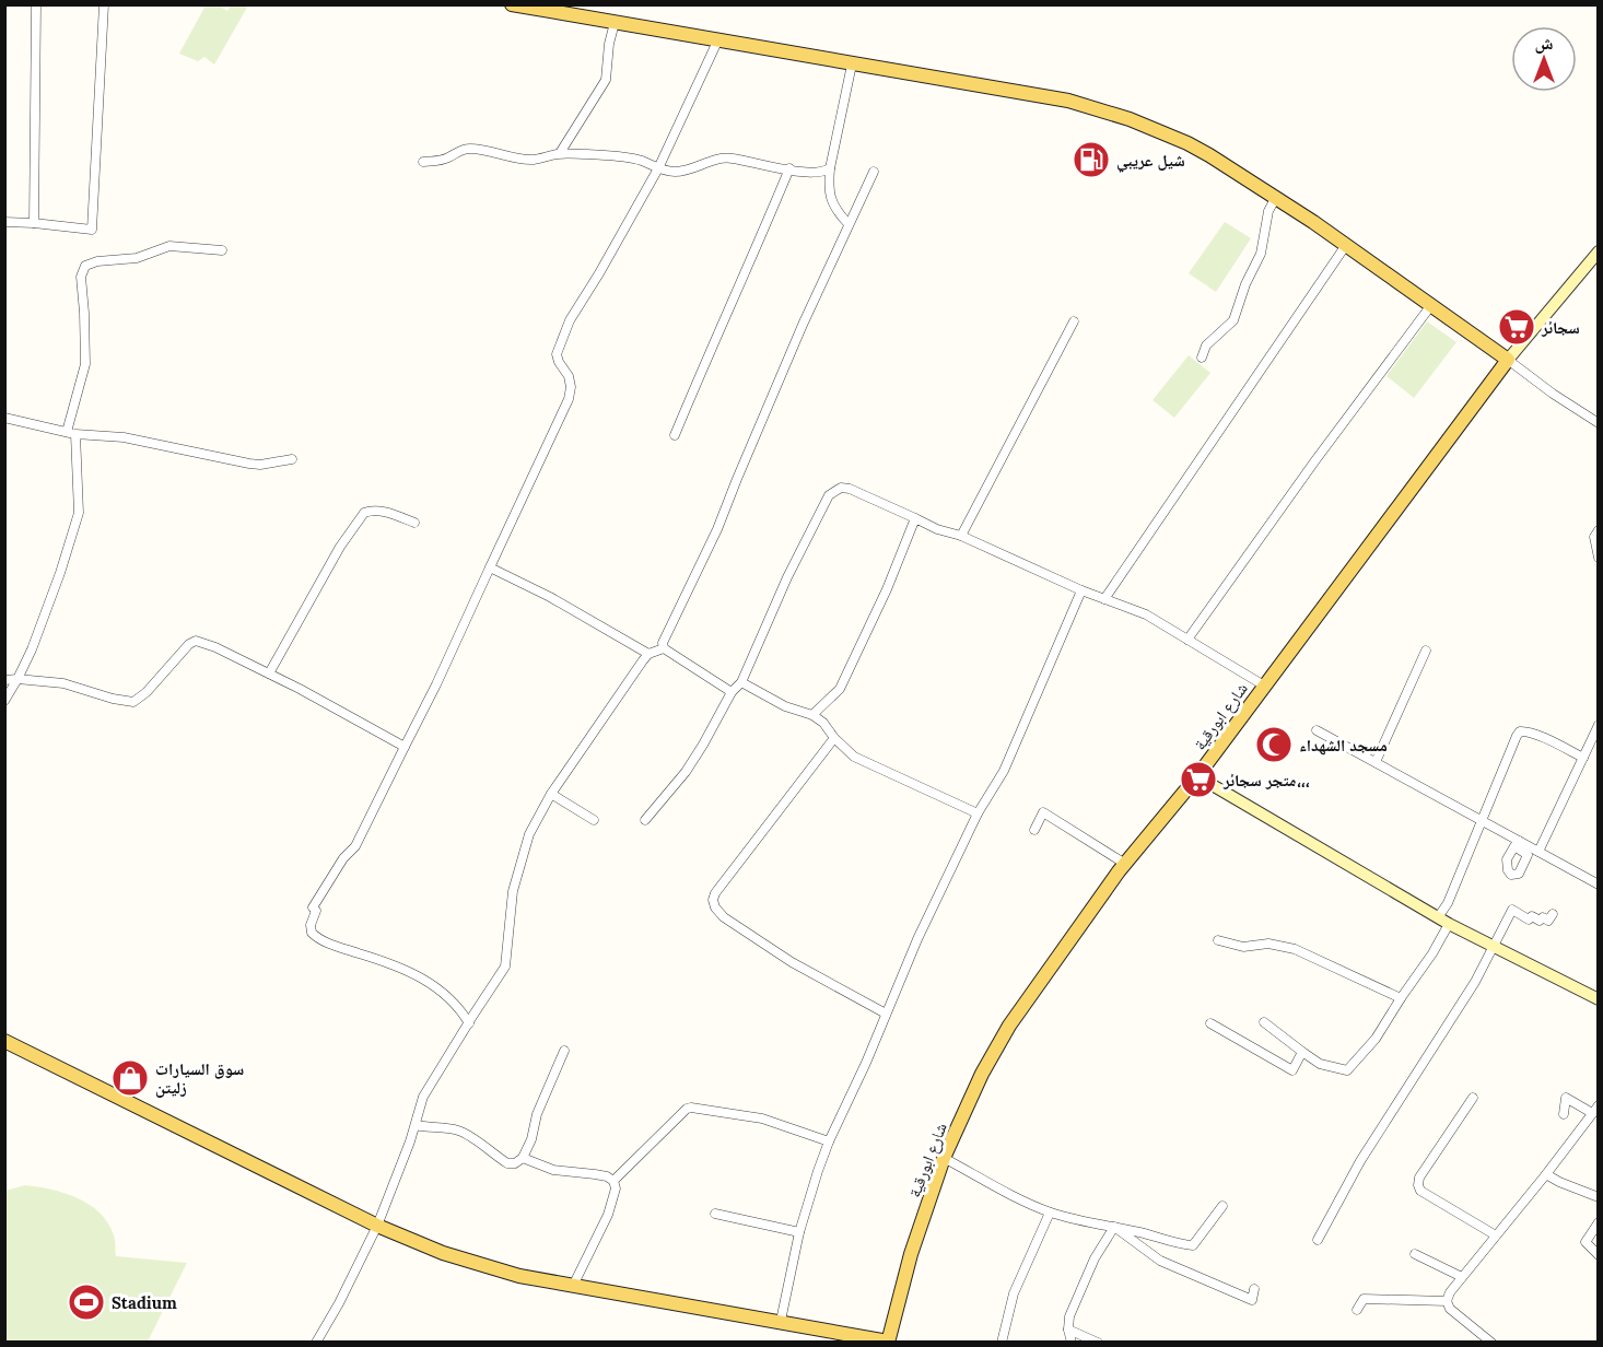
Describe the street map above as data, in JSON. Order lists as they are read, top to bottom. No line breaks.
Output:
{"streets":{"main road":["شارع ابورقية"]},"places":{"fuel station":["شيل عريبي"],"supermarket":["سجائر","متجر سجائر،،،"],"mosque":["مسجد الشهداء"],"shop":["سوق السيارات زليتن"],"sports":["Stadium"]},"north":"top"}
